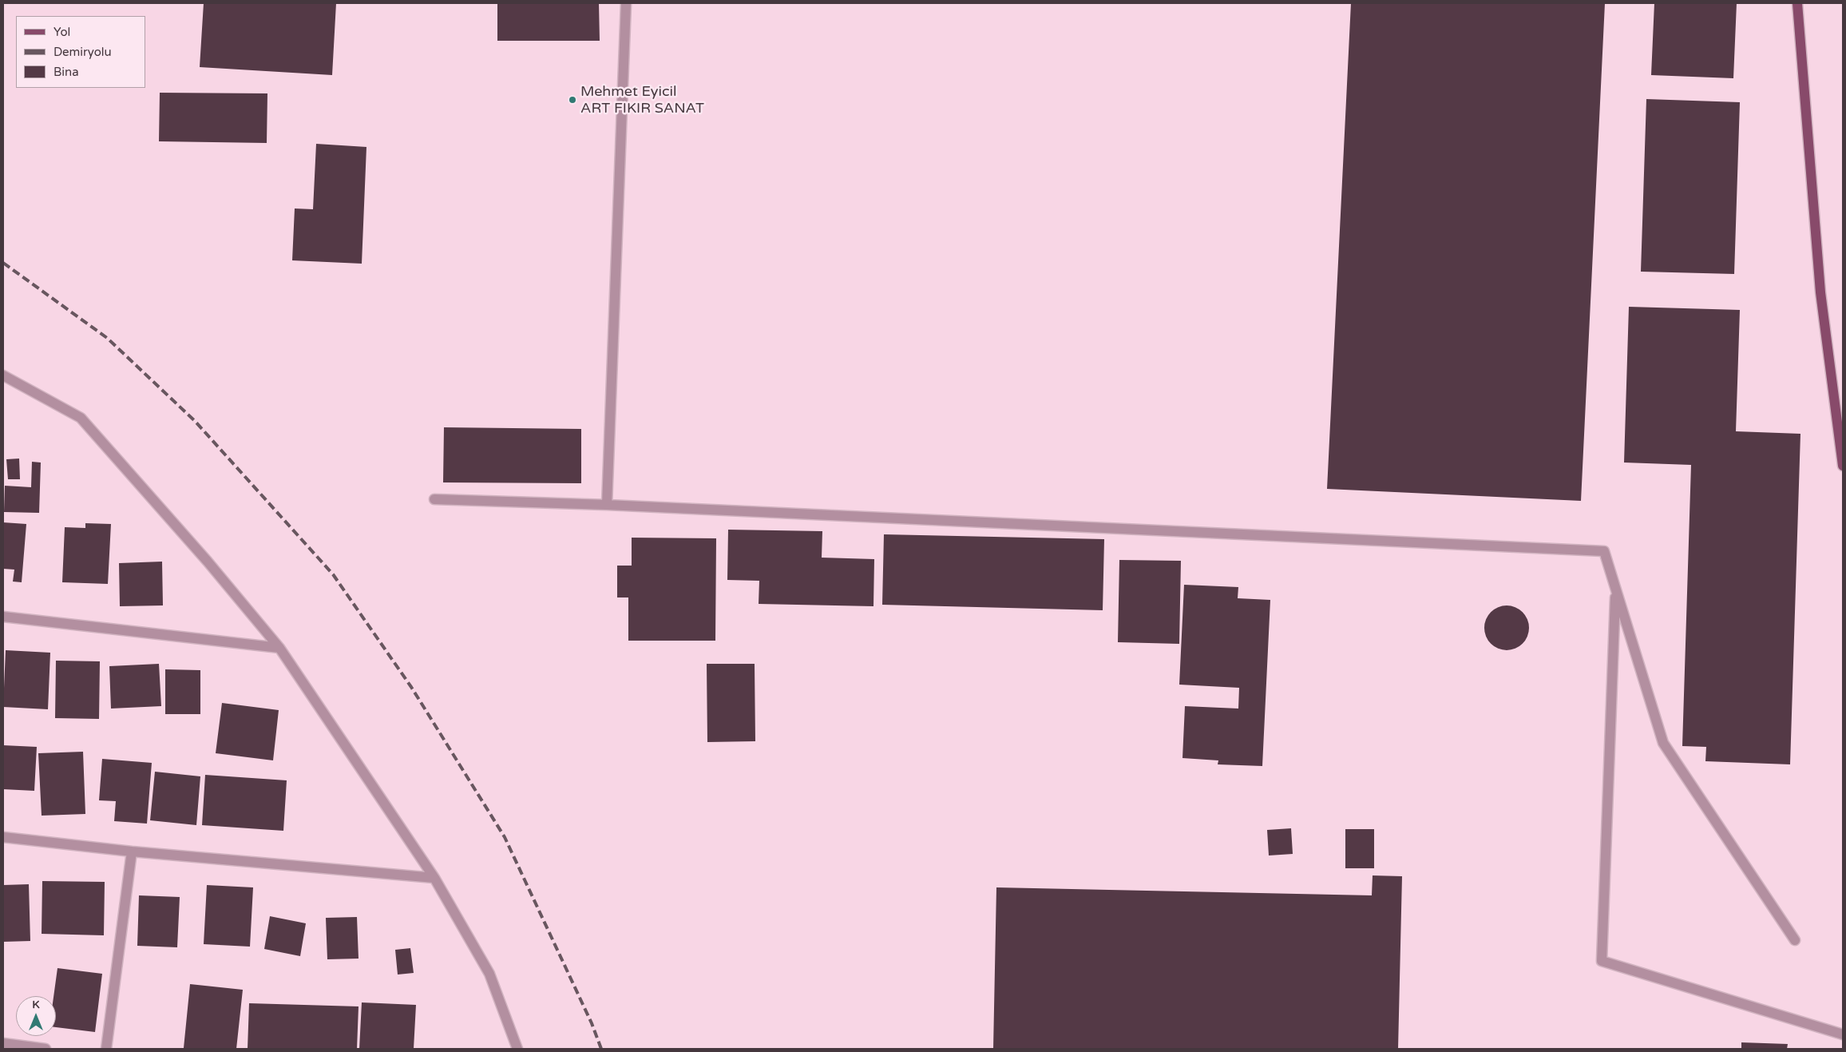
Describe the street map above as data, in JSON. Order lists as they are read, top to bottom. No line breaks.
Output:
{"places":["Mehmet Eyicil ART FIKIR SANAT"],"legend":["Yol","Demiryolu","Bina"],"north":"top"}
